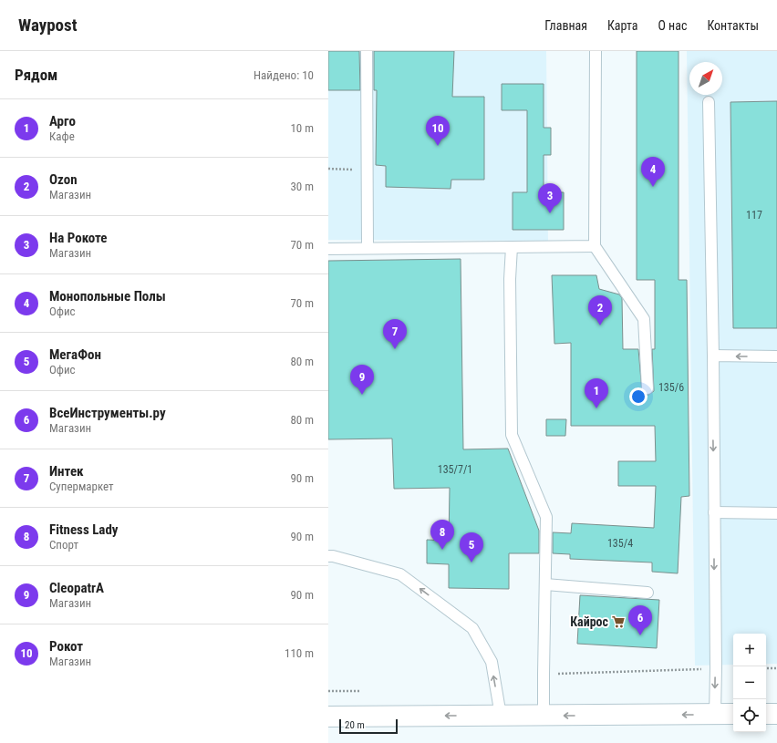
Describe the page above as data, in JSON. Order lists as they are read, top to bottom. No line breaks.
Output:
{"places":{"supermarket":["Кайрос"]},"house_numbers":["117","135/6","135/7/1","135/4"],"scale_bar":"20 m","north":"top right","page":{"header":"Waypost","nav":["Главная","Карта","О нас","Контакты"],"heading":["Рядом","Найдено: 10"],"list":[{"mark":"1","name":"Арго","note":"Кафе","value":"10 m"},{"mark":"2","name":"Ozon","note":"Магазин","value":"30 m"},{"mark":"3","name":"На Рокоте","note":"Магазин","value":"70 m"},{"mark":"4","name":"Монопольные Полы","note":"Офис","value":"70 m"},{"mark":"5","name":"МегаФон","note":"Офис","value":"80 m"},{"mark":"6","name":"ВсеИнструменты.ру","note":"Магазин","value":"80 m"},{"mark":"7","name":"Интек","note":"Супермаркет","value":"90 m"},{"mark":"8","name":"Fitness Lady","note":"Спорт","value":"90 m"},{"mark":"9","name":"CleopatrA","note":"Магазин","value":"90 m"},{"mark":"10","name":"Рокот","note":"Магазин","value":"110 m"}],"pins":["10","4","3","2","7","9","1","8","5","6"],"map_buttons":["+","−"],"scale":"20 m"}}
